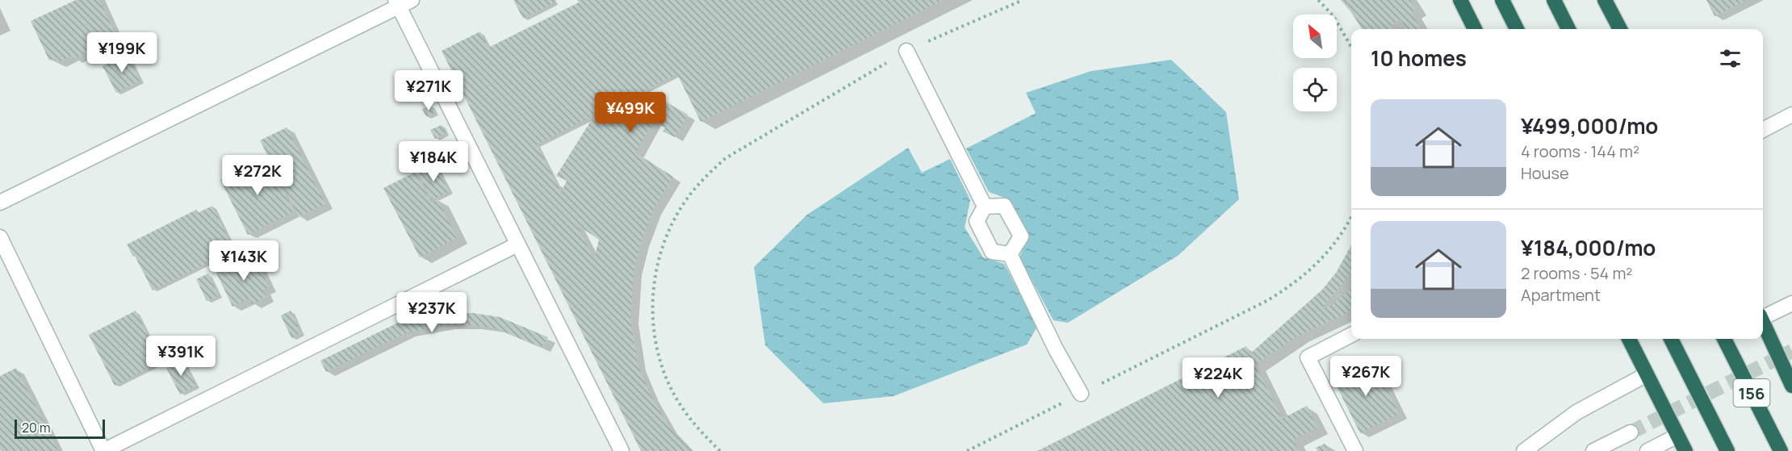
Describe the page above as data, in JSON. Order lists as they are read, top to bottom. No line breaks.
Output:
{"streets":{"highway":["156"]},"scale_bar":"20 m","north":"top left","page":{"heading":"10 homes","price":["¥199K","¥271K","¥499K","¥184K","¥272K","¥143K","¥237K","¥391K","¥267K","¥224K"],"list":[{"name":"¥499,000/mo","note":"4 rooms · 144 m² · House"},{"name":"¥184,000/mo","note":"2 rooms · 54 m² · Apartment"}],"scale":"20 m"}}
